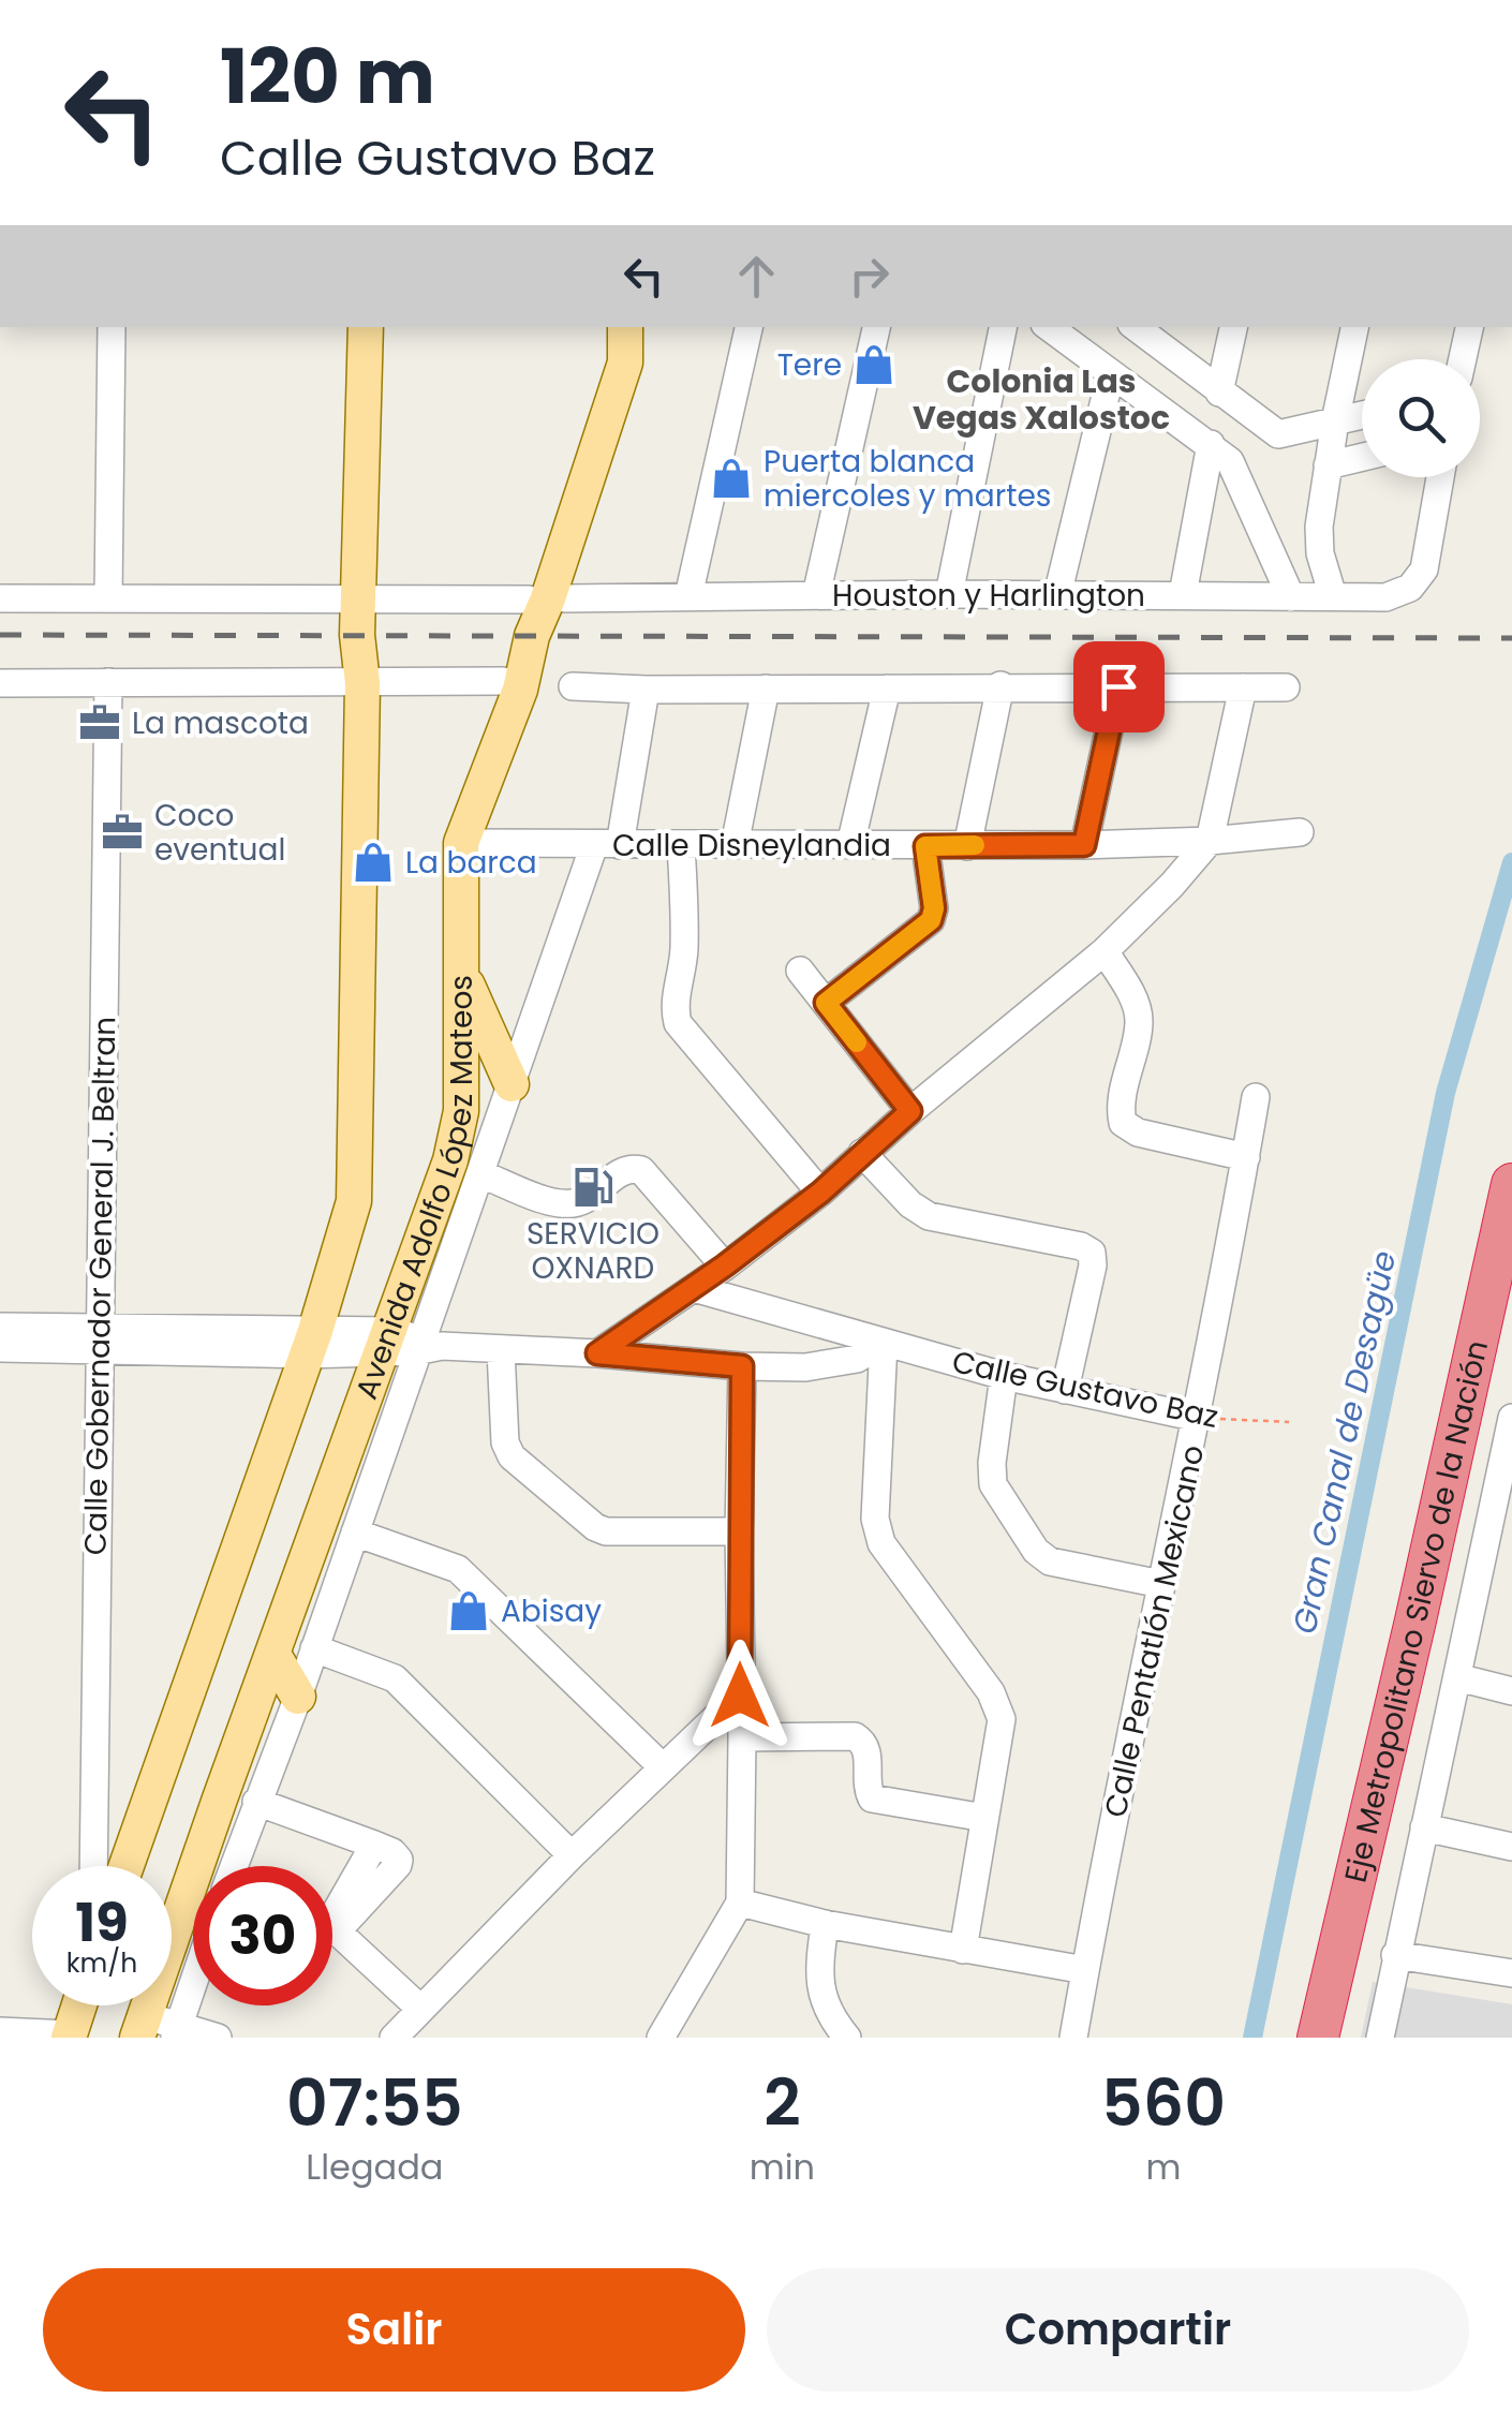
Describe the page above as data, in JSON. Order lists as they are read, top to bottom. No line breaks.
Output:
{"streets":{"highway":["Eje Metropolitano Siervo de la Nación"],"main road":["Avenida Adolfo López Mateos"],"street":["Houston y Harlington","Calle Disneylandia","Calle Gobernador General J. Beltran","Calle Gustavo Baz","Calle Pentatlón Mexicano"]},"crossings":[["Calle Disneylandia","Avenida Adolfo López Mateos"],["Calle Gustavo Baz","Calle Pentatlón Mexicano"]],"districts":["Colonia Las Vegas Xalostoc"],"water":["Gran Canal de Desagüe"],"places":{"shop":["Tere","Puerta blanca miercoles y martes","La barca","Abisay"],"office":["La mascota","Coco eventual"],"fuel station":["SERVICIO OXNARD"]},"page":{"turn":["120 m","Calle Gustavo Baz"],"speed":"19 km/h","limit":"30","eta":["07:55","Llegada","2","min","560","m"],"buttons":["Salir","Compartir"]}}
